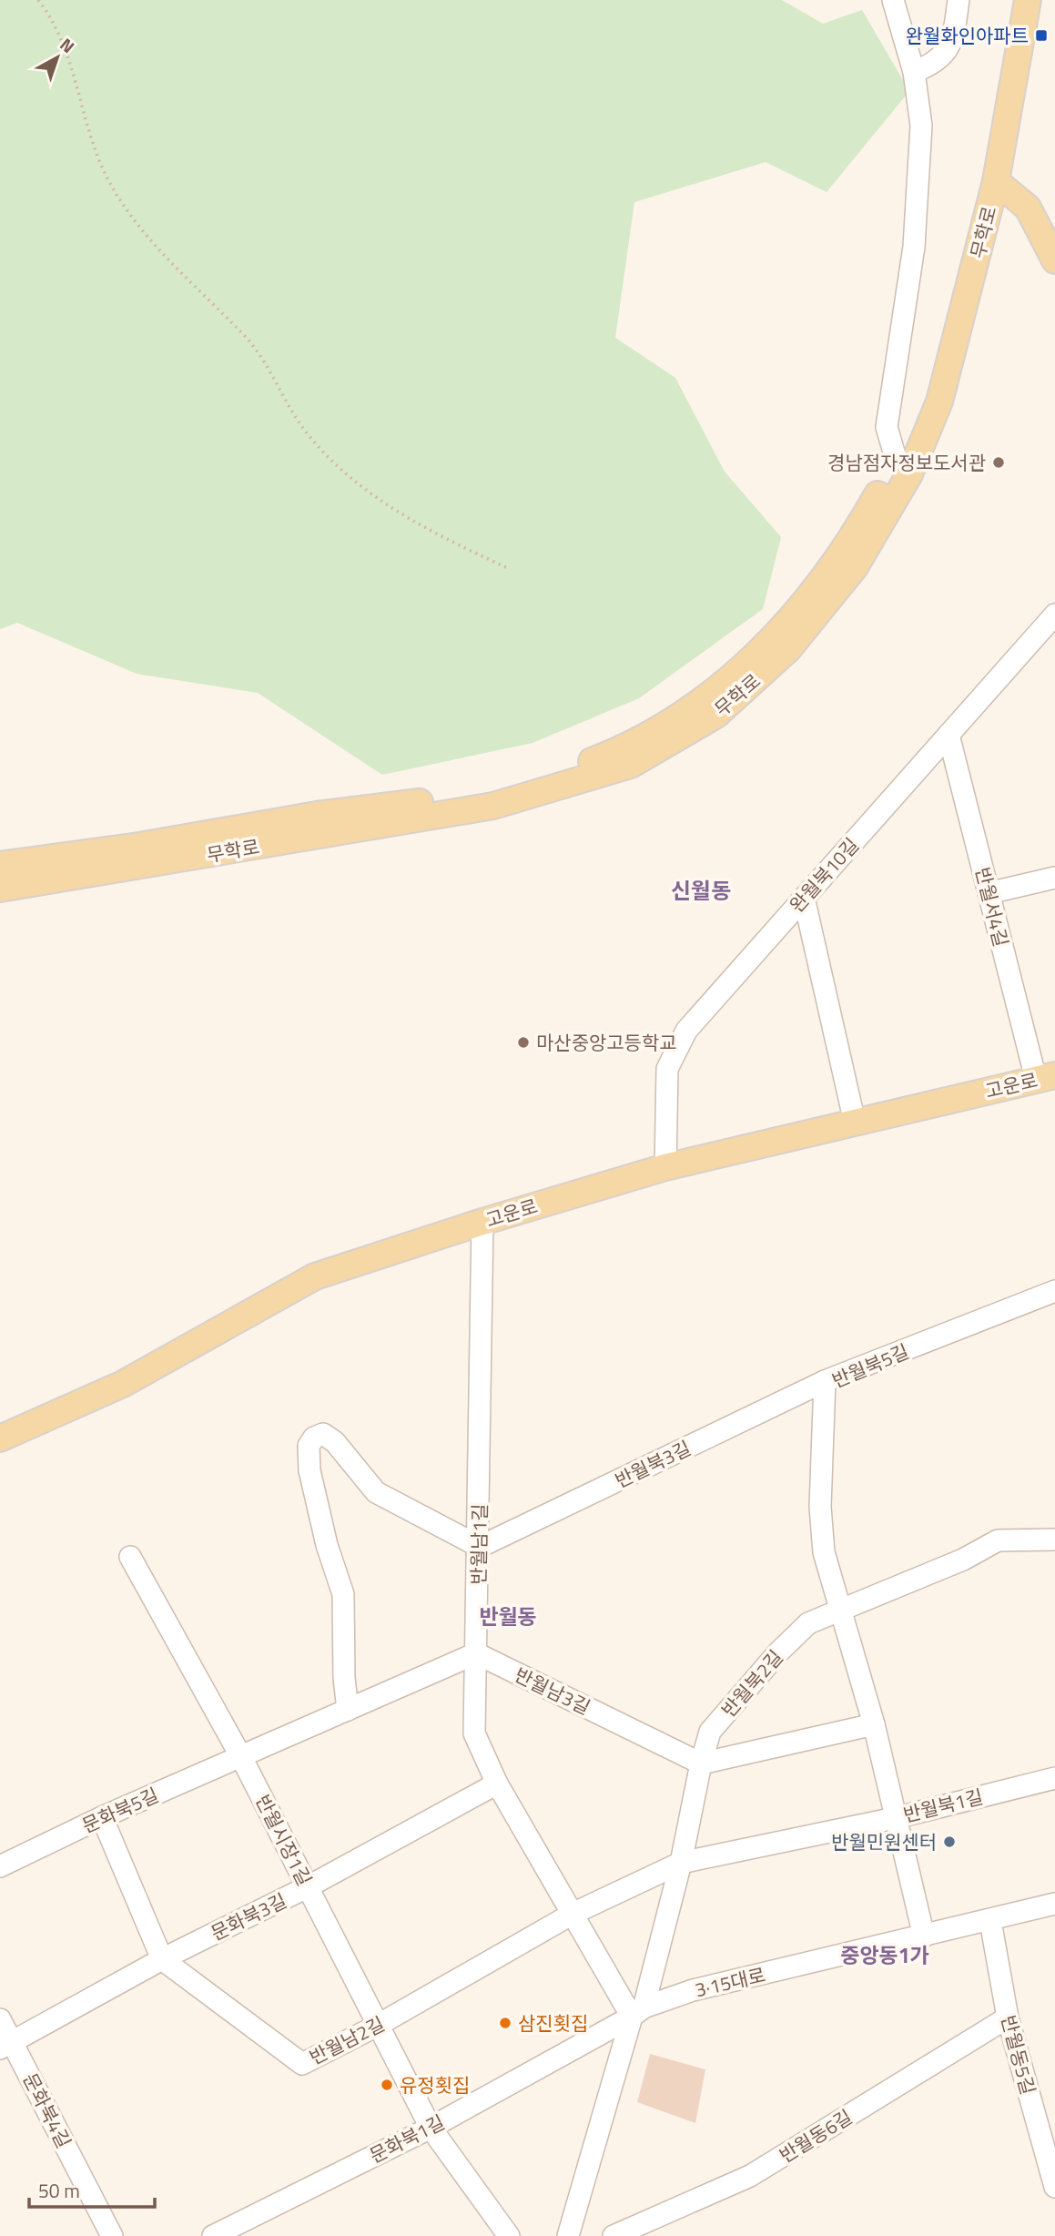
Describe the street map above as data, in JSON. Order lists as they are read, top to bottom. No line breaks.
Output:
{"streets":{"main road":["무학로","고운로"],"street":["완월북10길","반월서4길","반월북5길","반월북3길","반월남1길","반월북2길","반월남3길","반월북1길","문화북5길","반월시장1길","문화북3길","3·15대로","반월남2길","반월동5길","문화북4길","반월동6길","문화북1길"]},"crossings":[["완월북10길","반월서4길"],["완월북10길","고운로"],["반월서4길","고운로"],["고운로","반월남1길"],["반월북5길","반월북3길"],["반월북5길","반월북2길"],["반월북5길","반월북1길"],["반월북5길","3·15대로"],["반월북3길","반월남1길"],["반월남1길","반월북2길"],["반월남1길","반월남3길"],["반월남1길","문화북3길"],["반월남1길","3·15대로"],["반월남1길","반월남2길"],["반월남1길","문화북1길"],["반월북2길","반월남3길"],["반월북2길","반월북1길"],["반월북2길","3·15대로"],["반월북2길","반월남2길"],["반월북2길","문화북1길"],["반월북1길","반월남2길"],["문화북5길","반월시장1길"],["반월시장1길","문화북3길"],["반월시장1길","반월남2길"],["반월시장1길","문화북1길"],["문화북3길","반월남2길"],["문화북3길","문화북4길"],["3·15대로","반월동5길"],["3·15대로","문화북1길"],["반월동5길","반월동6길"]],"districts":["신월동","반월동","중앙동1가"],"places":{"transit":["완월화인아파트"],"other":["경남점자정보도서관","마산중앙고등학교","반월민원센터","삼진횟집","유정횟집"]},"scale_bar":"50 m","north":"top right"}
